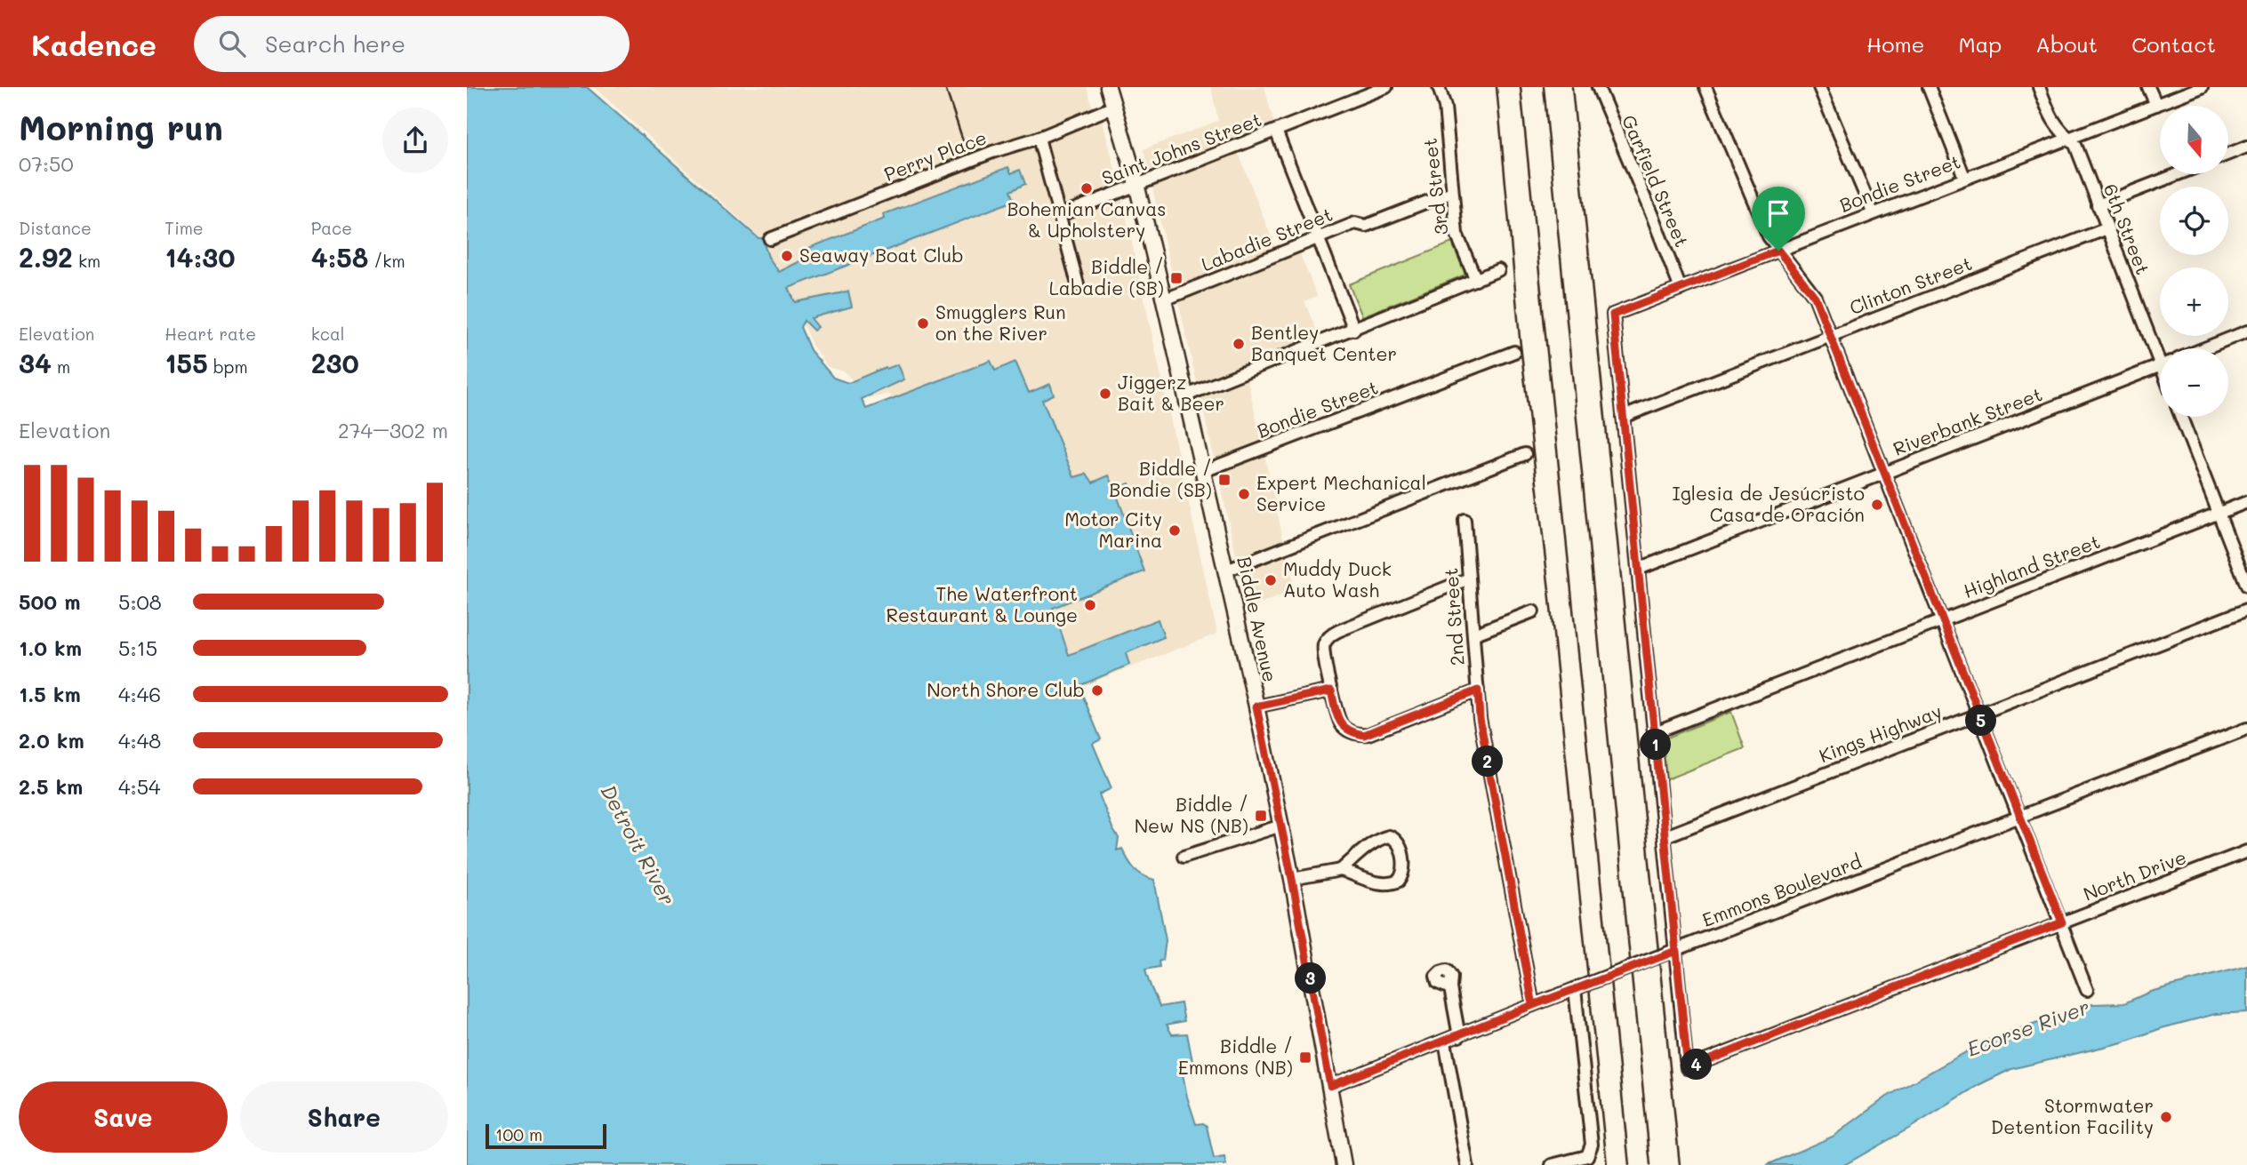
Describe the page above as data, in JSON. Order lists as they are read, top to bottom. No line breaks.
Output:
{"streets":{"main road":["Biddle Avenue"],"street":["Saint Johns Street","Perry Place","Garfield Street","Bondie Street","3rd Street","6th Street","Labadie Street","Clinton Street","Riverbank Street","Highland Street","2nd Street","Kings Highway","North Drive","Emmons Boulevard"]},"crossings":[["Saint Johns Street","Biddle Avenue"],["Perry Place","Biddle Avenue"],["Garfield Street","Bondie Street"],["Bondie Street","6th Street"],["Bondie Street","Clinton Street"],["Bondie Street","Biddle Avenue"],["3rd Street","Labadie Street"],["6th Street","Clinton Street"],["Labadie Street","Biddle Avenue"],["2nd Street","Emmons Boulevard"],["Biddle Avenue","Emmons Boulevard"],["North Drive","Emmons Boulevard"]],"water":["Detroit River","Ecorse River"],"places":{"other":["Bohemian Canvas & Upholstery","Seaway Boat Club","Smugglers Run on the River","Bentley Banquet Center","Jiggerz Bait & Beer","Expert Mechanical Service","Iglesia de Jesúcristo Casa de Oración","Motor City Marina","Muddy Duck Auto Wash","The Waterfront Restaurant & Lounge","North Shore Club","Stormwater Detention Facility"],"transit":["Biddle / Labadie (SB)","Biddle / Bondie (SB)","Biddle / New NS (NB)","Biddle / Emmons (NB)"]},"scale_bar":"100 m","north":"bottom","page":{"header":"Kadence","search":"Search here","nav":["Home","Map","About","Contact"],"heading":["Morning run","07:50"],"map_buttons":["+","−"],"stats":[["Distance","2.92 km"],["Time","14:30"],["Pace","4:58 /km"],["Elevation","34 m"],["Heart rate","155 bpm"],["kcal","230"]],"chart":["Elevation","274–302 m"],"list":[{"name":"500 m","note":"5:08"},{"name":"1.0 km","note":"5:15"},{"name":"1.5 km","note":"4:46"},{"name":"2.0 km","note":"4:48"},{"name":"2.5 km","note":"4:54"}],"pins":["5","1","2","3","4"],"buttons":["Save","Share"],"scale":"100 m"}}
